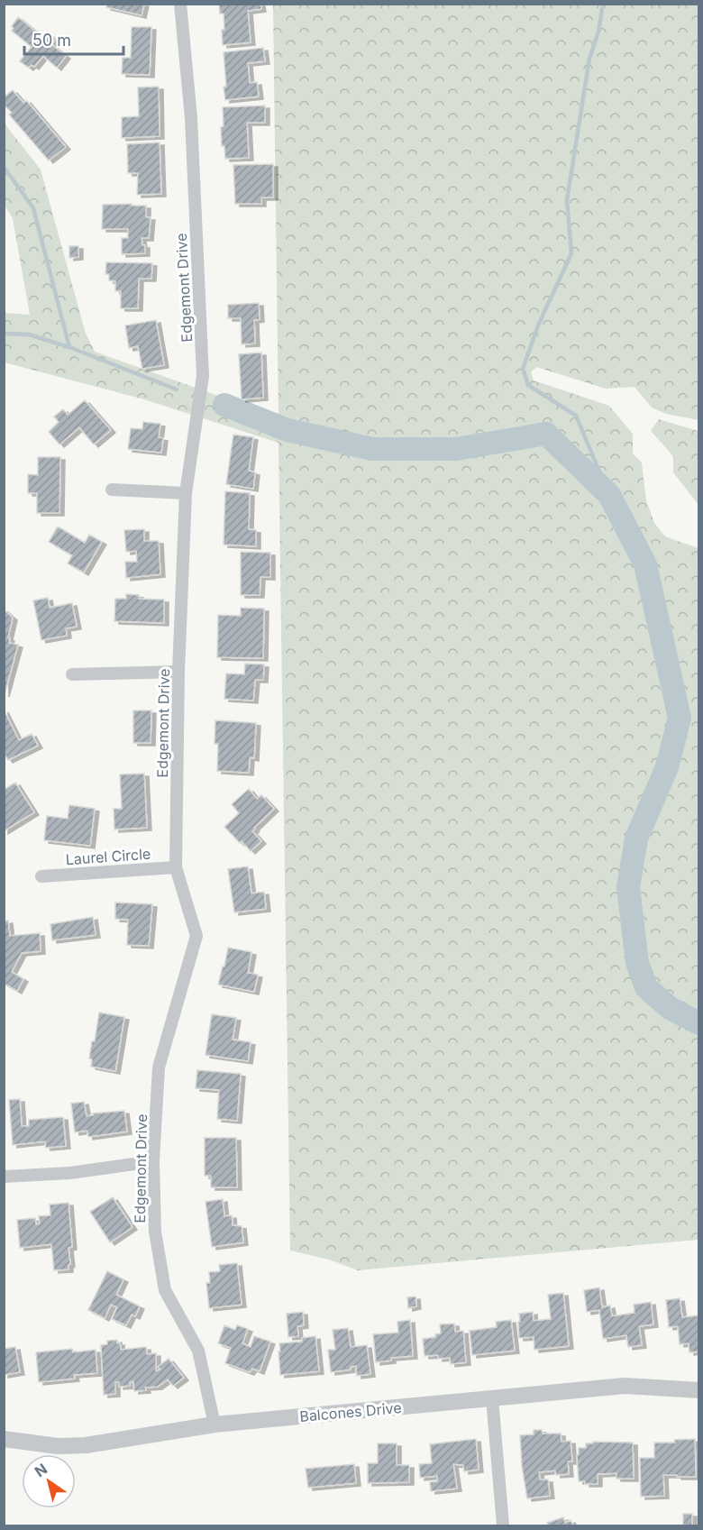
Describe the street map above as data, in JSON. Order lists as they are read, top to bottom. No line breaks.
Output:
{"streets":{"street":["Edgemont Drive","Laurel Circle","Balcones Drive"]},"crossings":[["Edgemont Drive","Laurel Circle"],["Edgemont Drive","Balcones Drive"]],"scale_bar":"50 m","north":"top left"}
